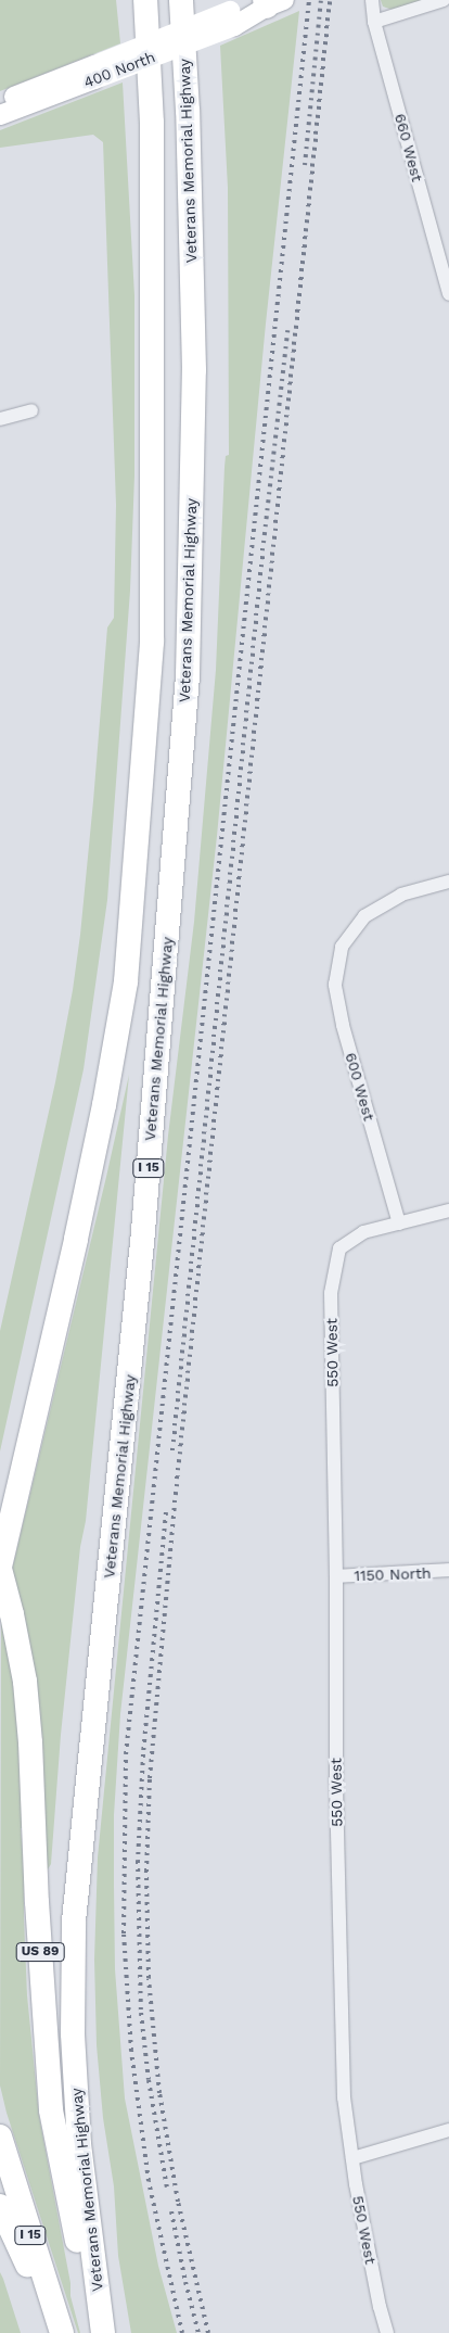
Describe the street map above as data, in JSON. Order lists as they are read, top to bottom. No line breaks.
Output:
{"streets":{"highway":["Veterans Memorial Highway","I 15","US 89"],"main road":["400 North"],"street":["660 West","600 West","550 West","1150 North"]},"crossings":[["Veterans Memorial Highway","US 89"],["600 West","550 West"],["550 West","1150 North"]]}
